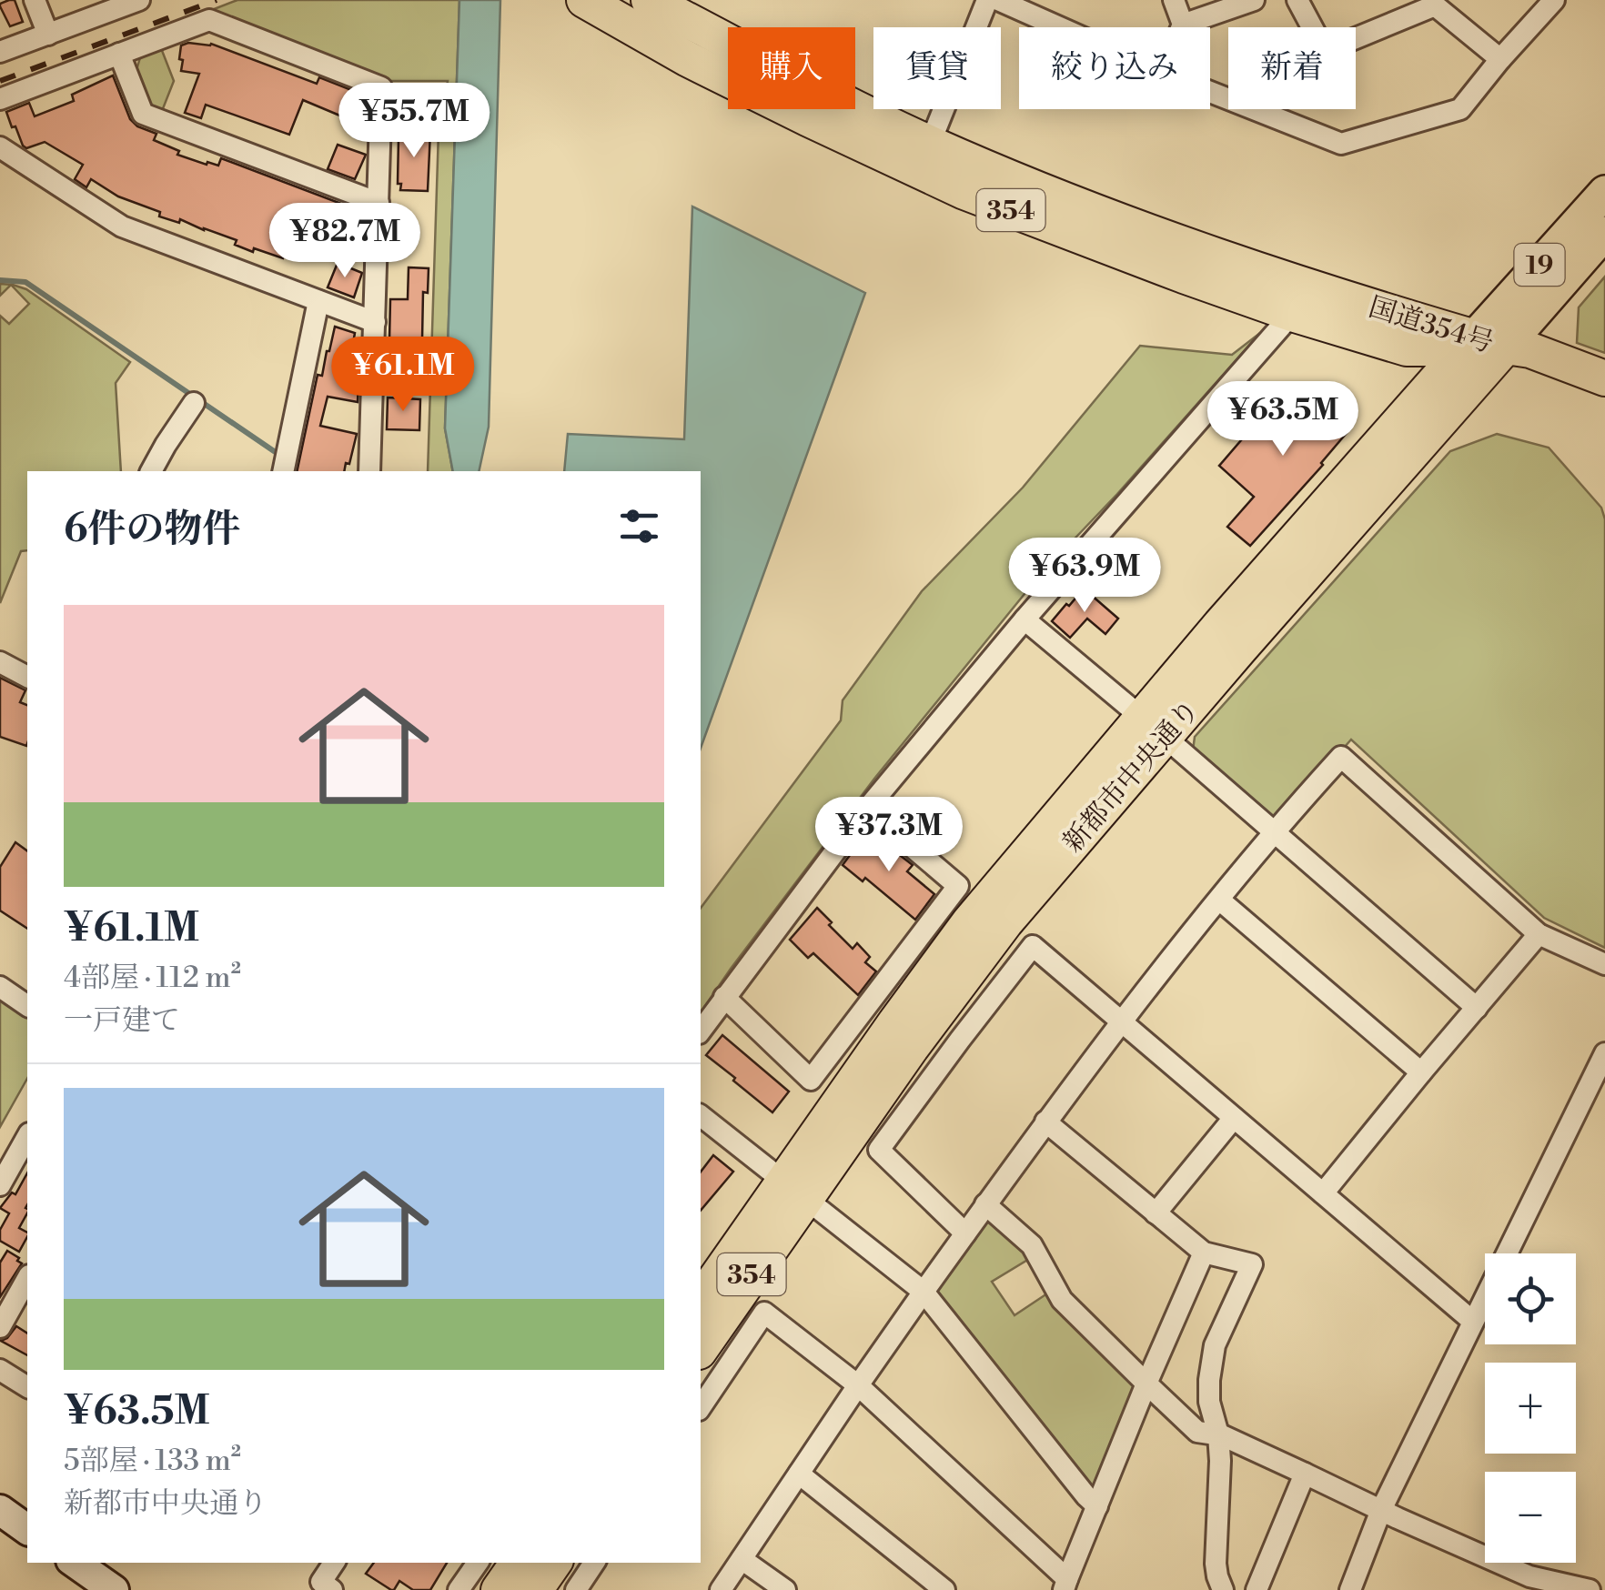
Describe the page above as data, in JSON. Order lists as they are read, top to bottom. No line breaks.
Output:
{"streets":{"highway":["354","国道354号","新都市中央通り"],"main road":["19"]},"crossings":[["354","国道354号"],["354","新都市中央通り"],["国道354号","新都市中央通り"]],"page":{"chip":["購入","賃貸","絞り込み","新着"],"price":["¥55.7M","¥82.7M","¥61.1M","¥63.5M","¥63.9M","¥37.3M"],"heading":"6件の物件","list":[{"name":"¥61.1M","note":"4部屋 · 112 m² · 一戸建て"},{"name":"¥63.5M","note":"5部屋 · 133 m² · 新都市中央通り"}],"map_buttons":["+","−"]}}
